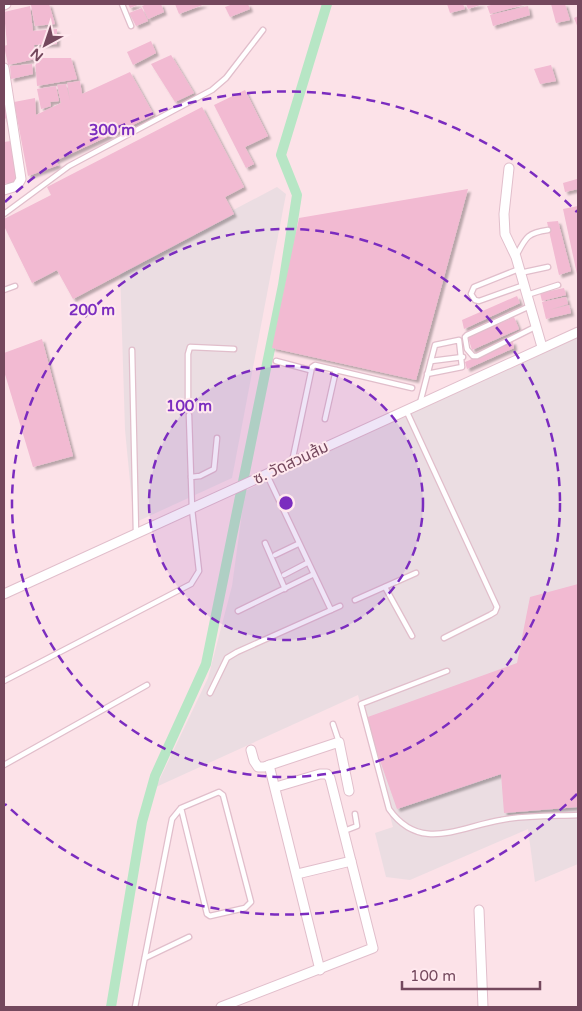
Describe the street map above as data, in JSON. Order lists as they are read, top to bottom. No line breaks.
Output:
{"streets":{"street":["ซ. วัดสวนส้ม"]},"scale_bar":"100 m","north":"bottom left","rings":["300 m","200 m","100 m"]}
